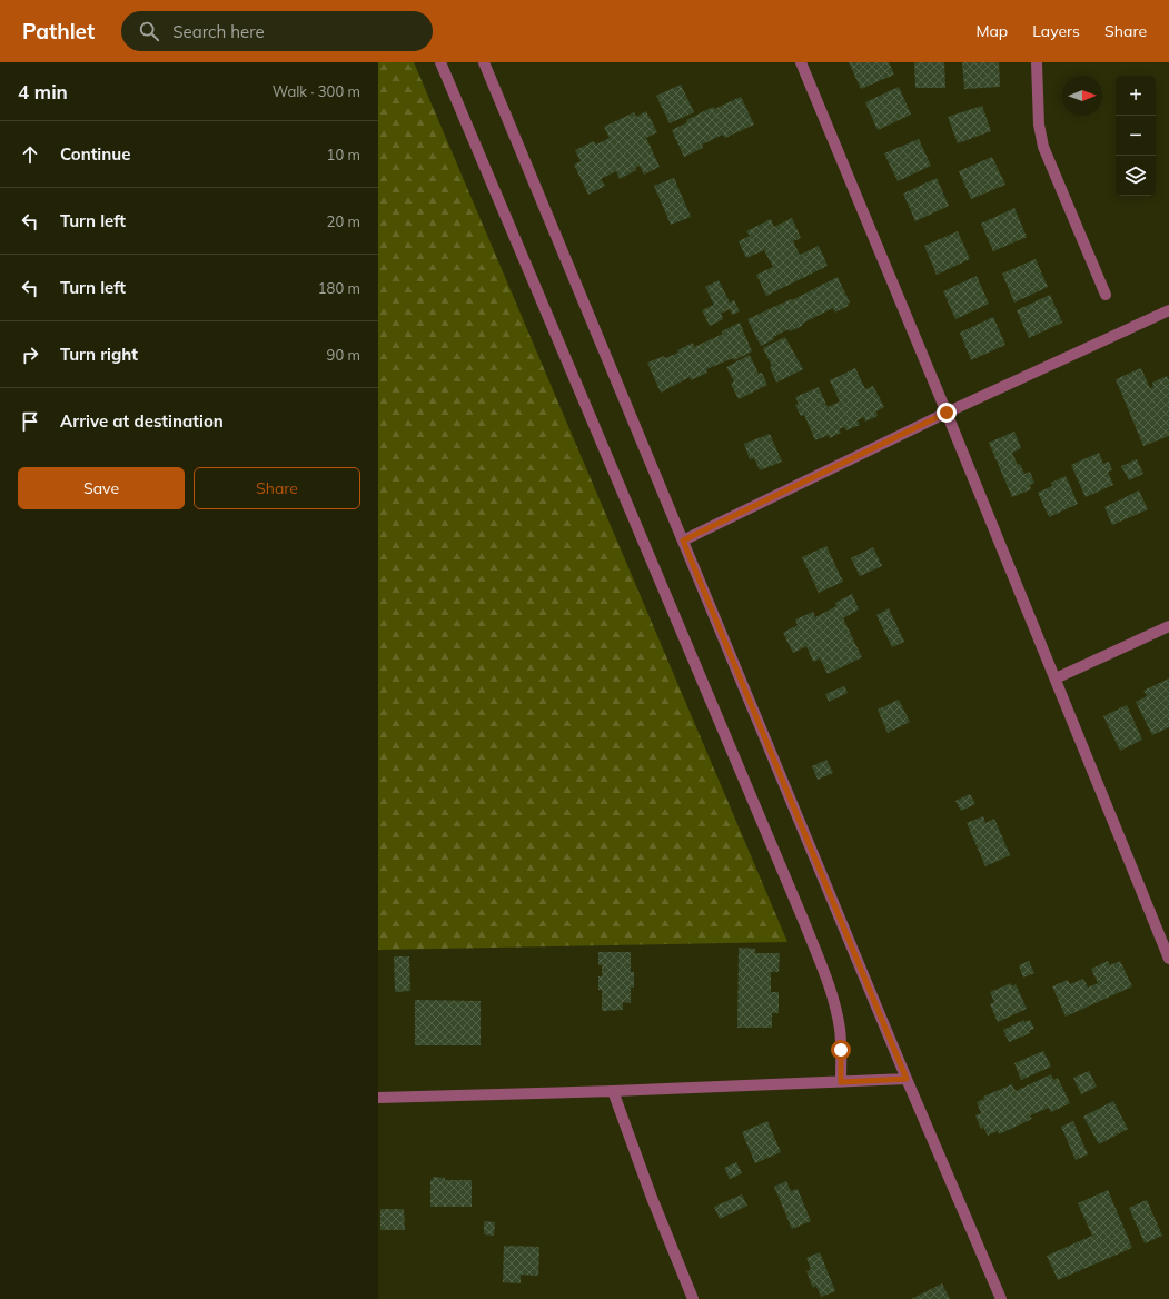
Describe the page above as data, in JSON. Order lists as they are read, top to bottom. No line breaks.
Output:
{"north":"right","page":{"header":"Pathlet","search":"Search here","nav":["Map","Layers","Share"],"heading":["4 min","Walk · 300 m"],"map_buttons":["+","−"],"list":[["Continue","10 m"],["Turn left","20 m"],["Turn left","180 m"],["Turn right","90 m"],"Arrive at destination"],"buttons":["Save","Share"]}}
